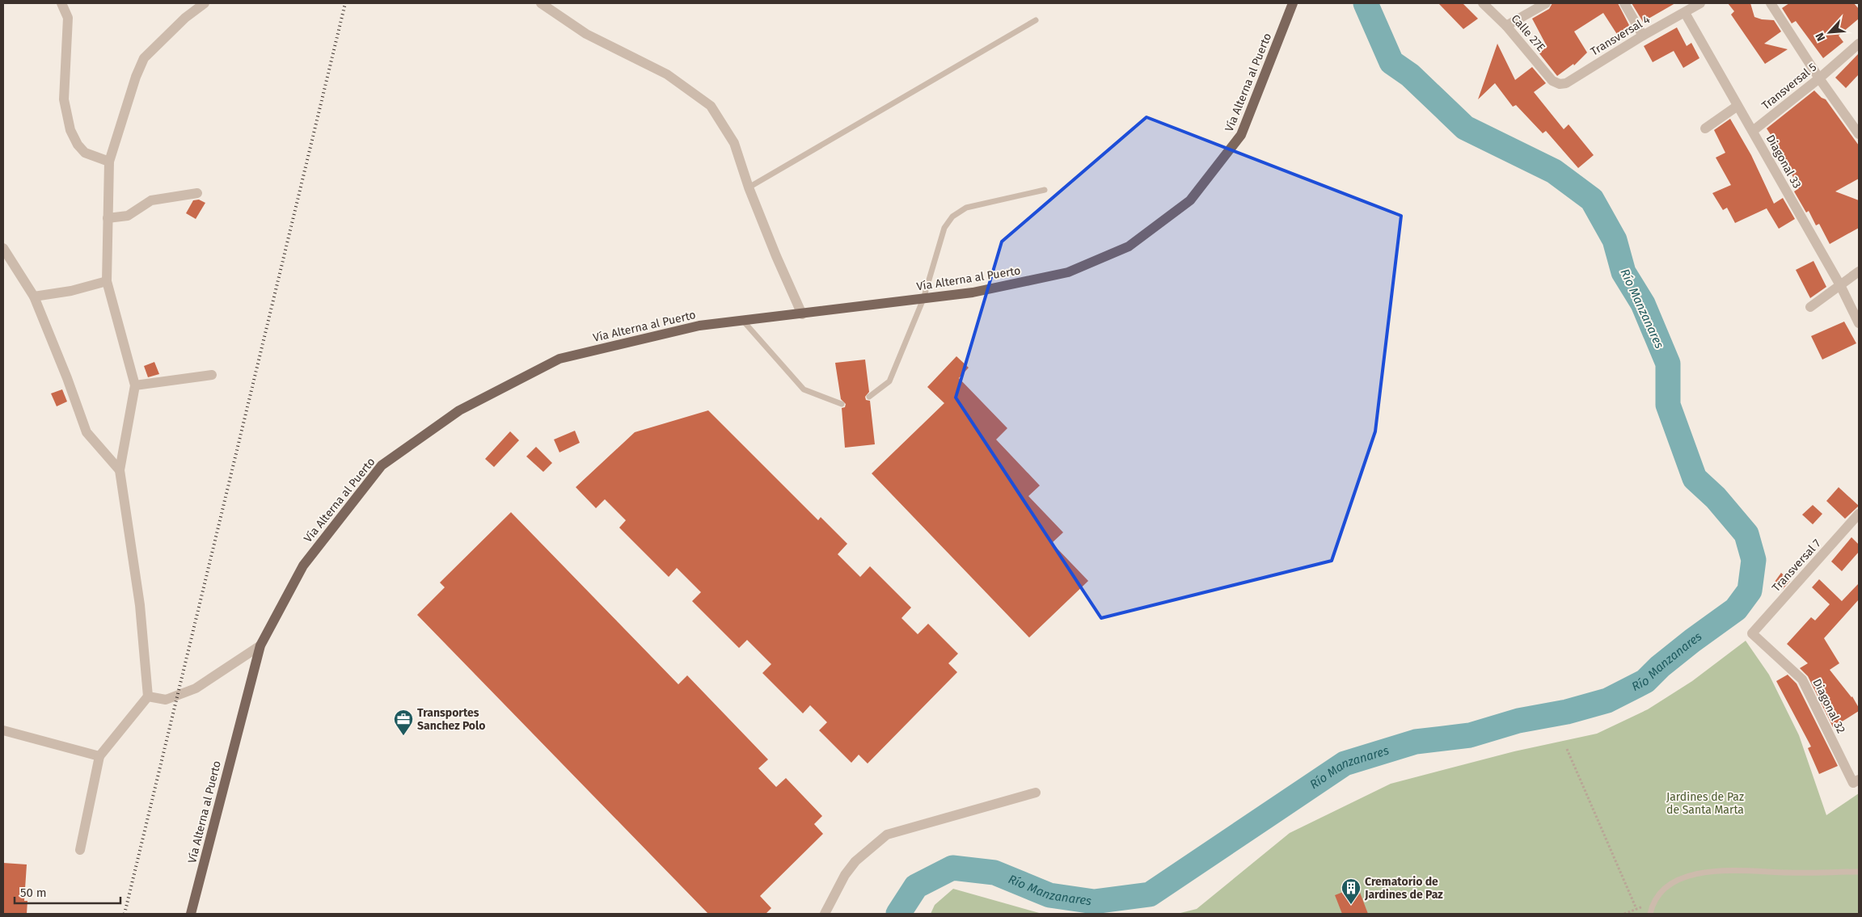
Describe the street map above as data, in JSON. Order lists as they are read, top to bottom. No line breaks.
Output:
{"streets":{"main road":["Vía Alterna al Puerto"],"street":["Calle 27E","Transversal 4","Transversal 5","Diagonal 33","Transversal 7","Diagonal 32"]},"crossings":[["Calle 27E","Transversal 4"],["Transversal 4","Diagonal 33"],["Transversal 5","Diagonal 33"],["Transversal 7","Diagonal 32"]],"water":["Río Manzanares"],"parks":["Jardines de Paz de Santa Marta"],"places":{"office":["Transportes Sanchez Polo"],"building":["Crematorio de Jardines de Paz"]},"scale_bar":"50 m","north":"bottom left"}
